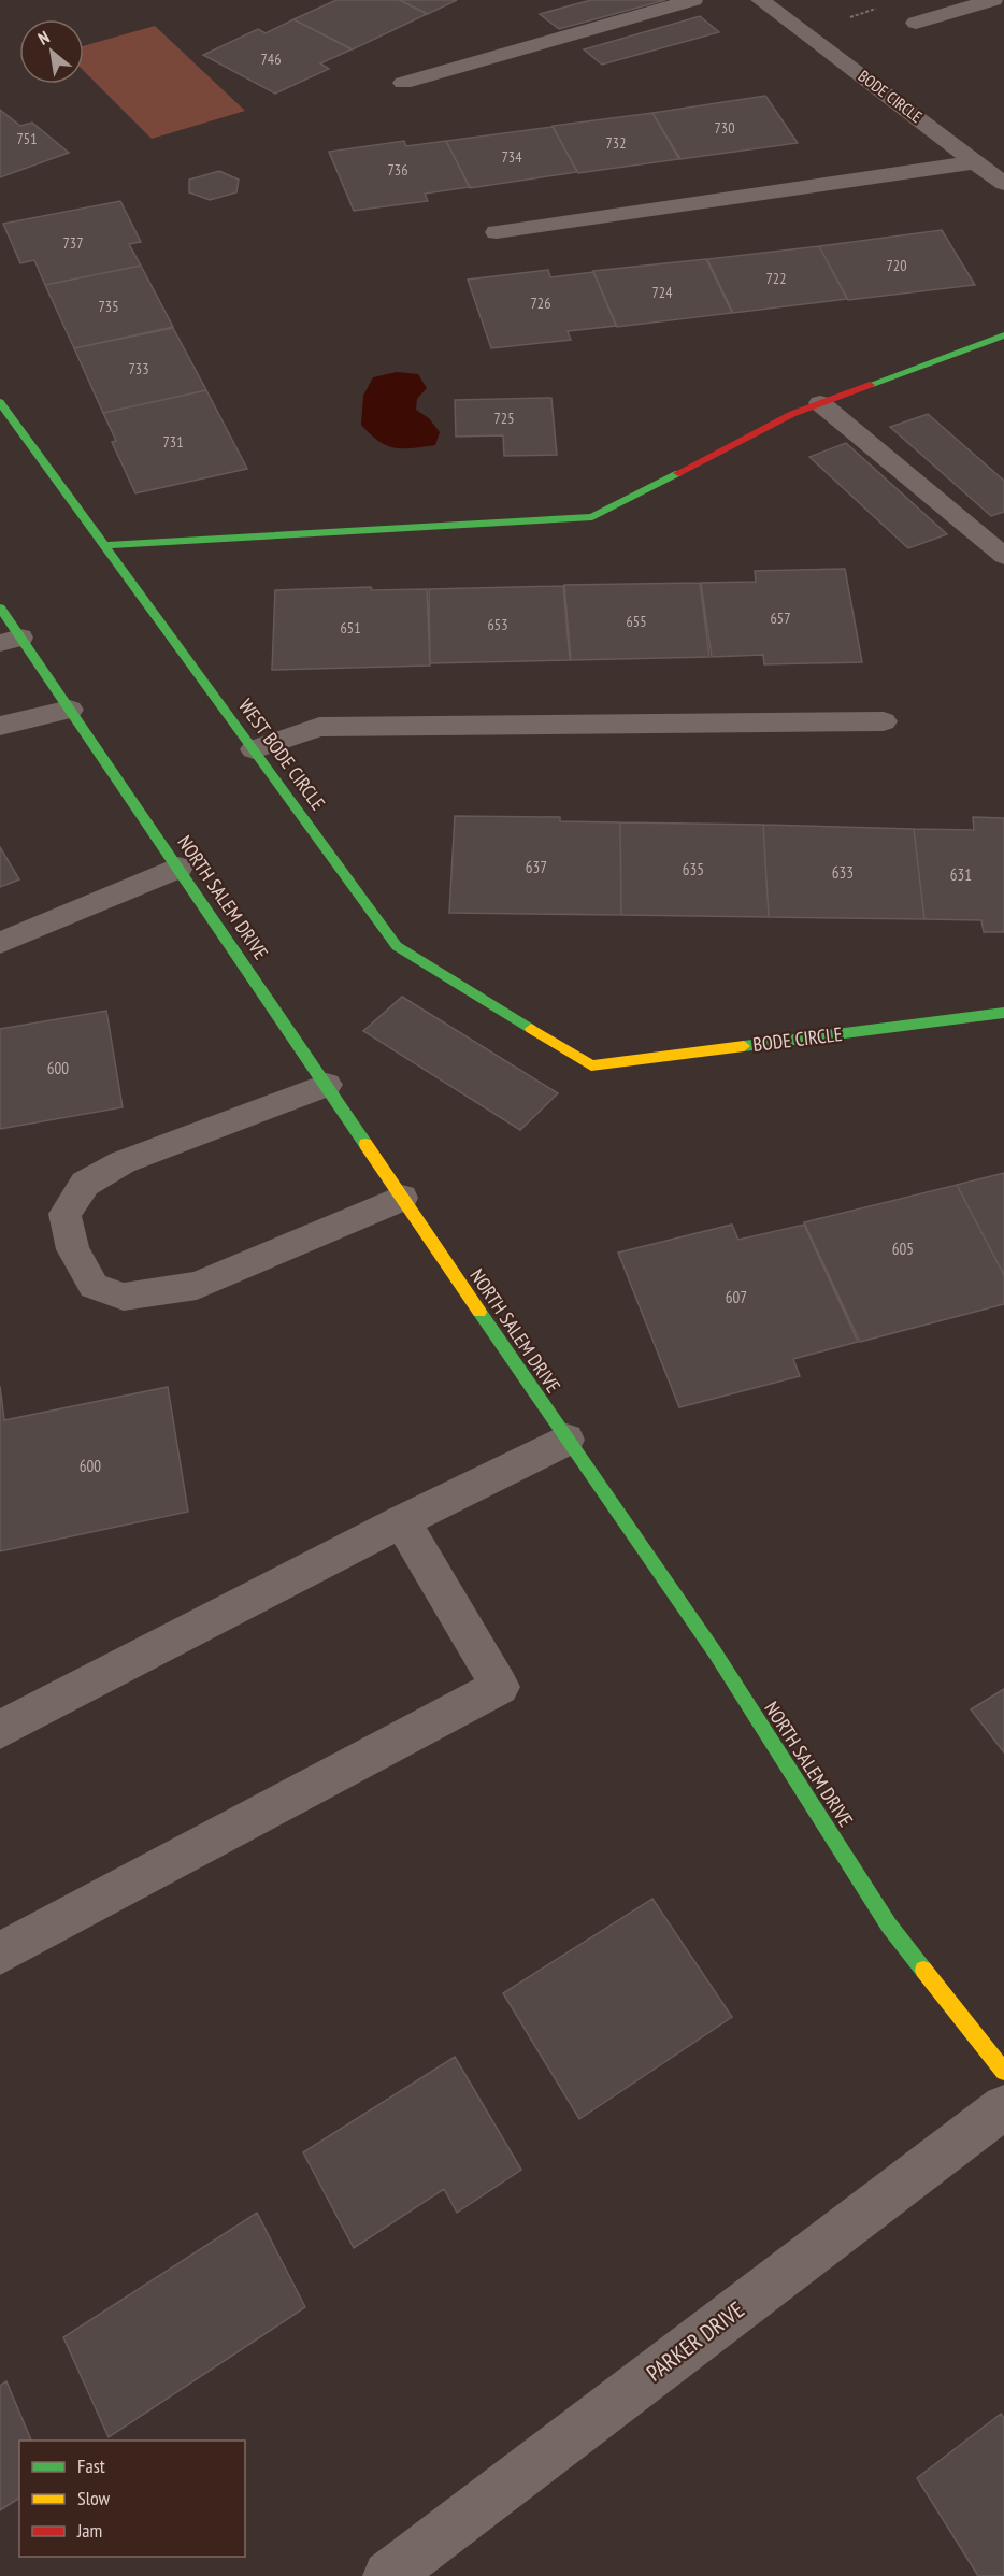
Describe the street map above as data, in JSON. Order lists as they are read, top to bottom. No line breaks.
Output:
{"streets":{"street":["BODE CIRCLE","WEST BODE CIRCLE","NORTH SALEM DRIVE","PARKER DRIVE"]},"crossings":[["BODE CIRCLE","WEST BODE CIRCLE"]],"house_numbers":["746","730","751","732","734","736","737","720","722","724","726","735","733","725","731","657","655","653","651","637","635","633","631","600","605","607","600"],"legend":["Fast","Slow","Jam"],"north":"top left"}
